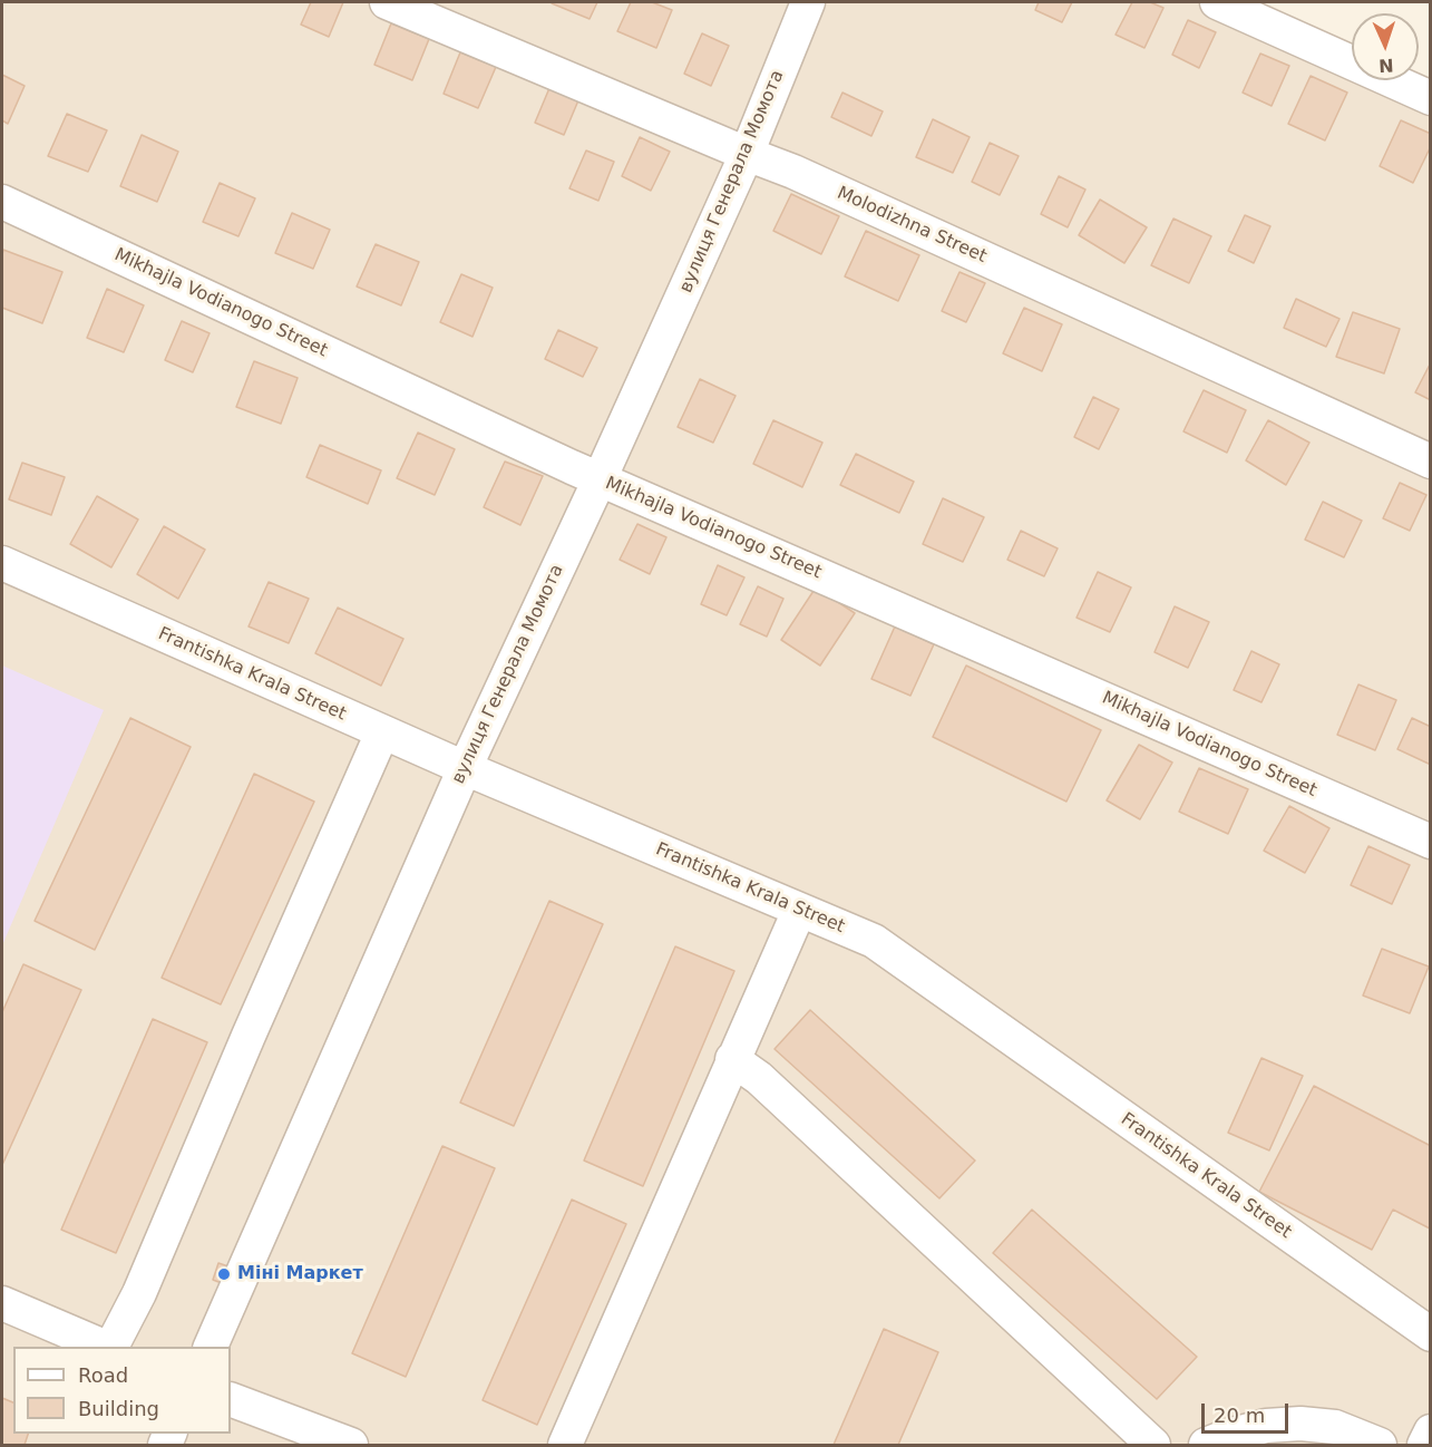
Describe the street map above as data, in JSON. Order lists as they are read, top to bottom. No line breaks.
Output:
{"streets":{"street":["вулиця Генерала Момота","Molodizhna Street","Mikhajla Vodianogo Street","Frantishka Krala Street"]},"crossings":[["вулиця Генерала Момота","Molodizhna Street"],["вулиця Генерала Момота","Mikhajla Vodianogo Street"],["вулиця Генерала Момота","Frantishka Krala Street"]],"places":["Міні Маркет"],"legend":["Road","Building"],"scale_bar":"20 m","north":"bottom"}
